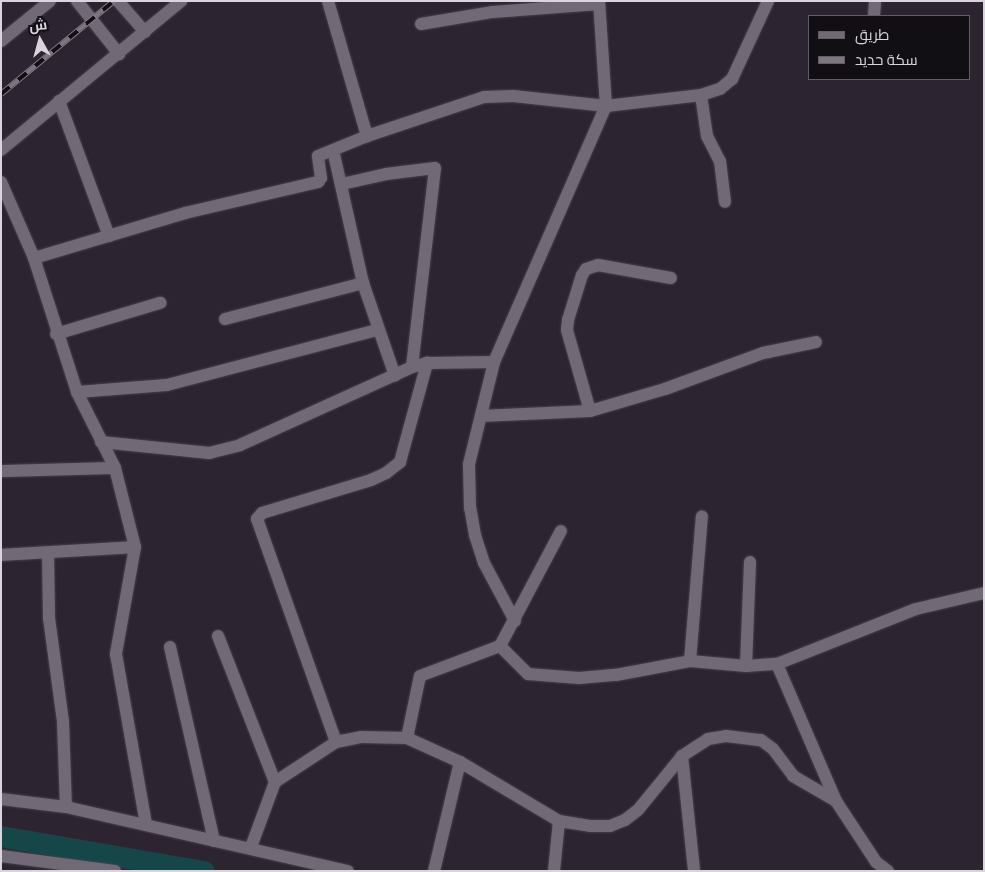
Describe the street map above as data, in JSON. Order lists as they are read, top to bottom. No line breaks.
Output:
{"legend":["طريق","سكة حديد"],"north":"top"}
